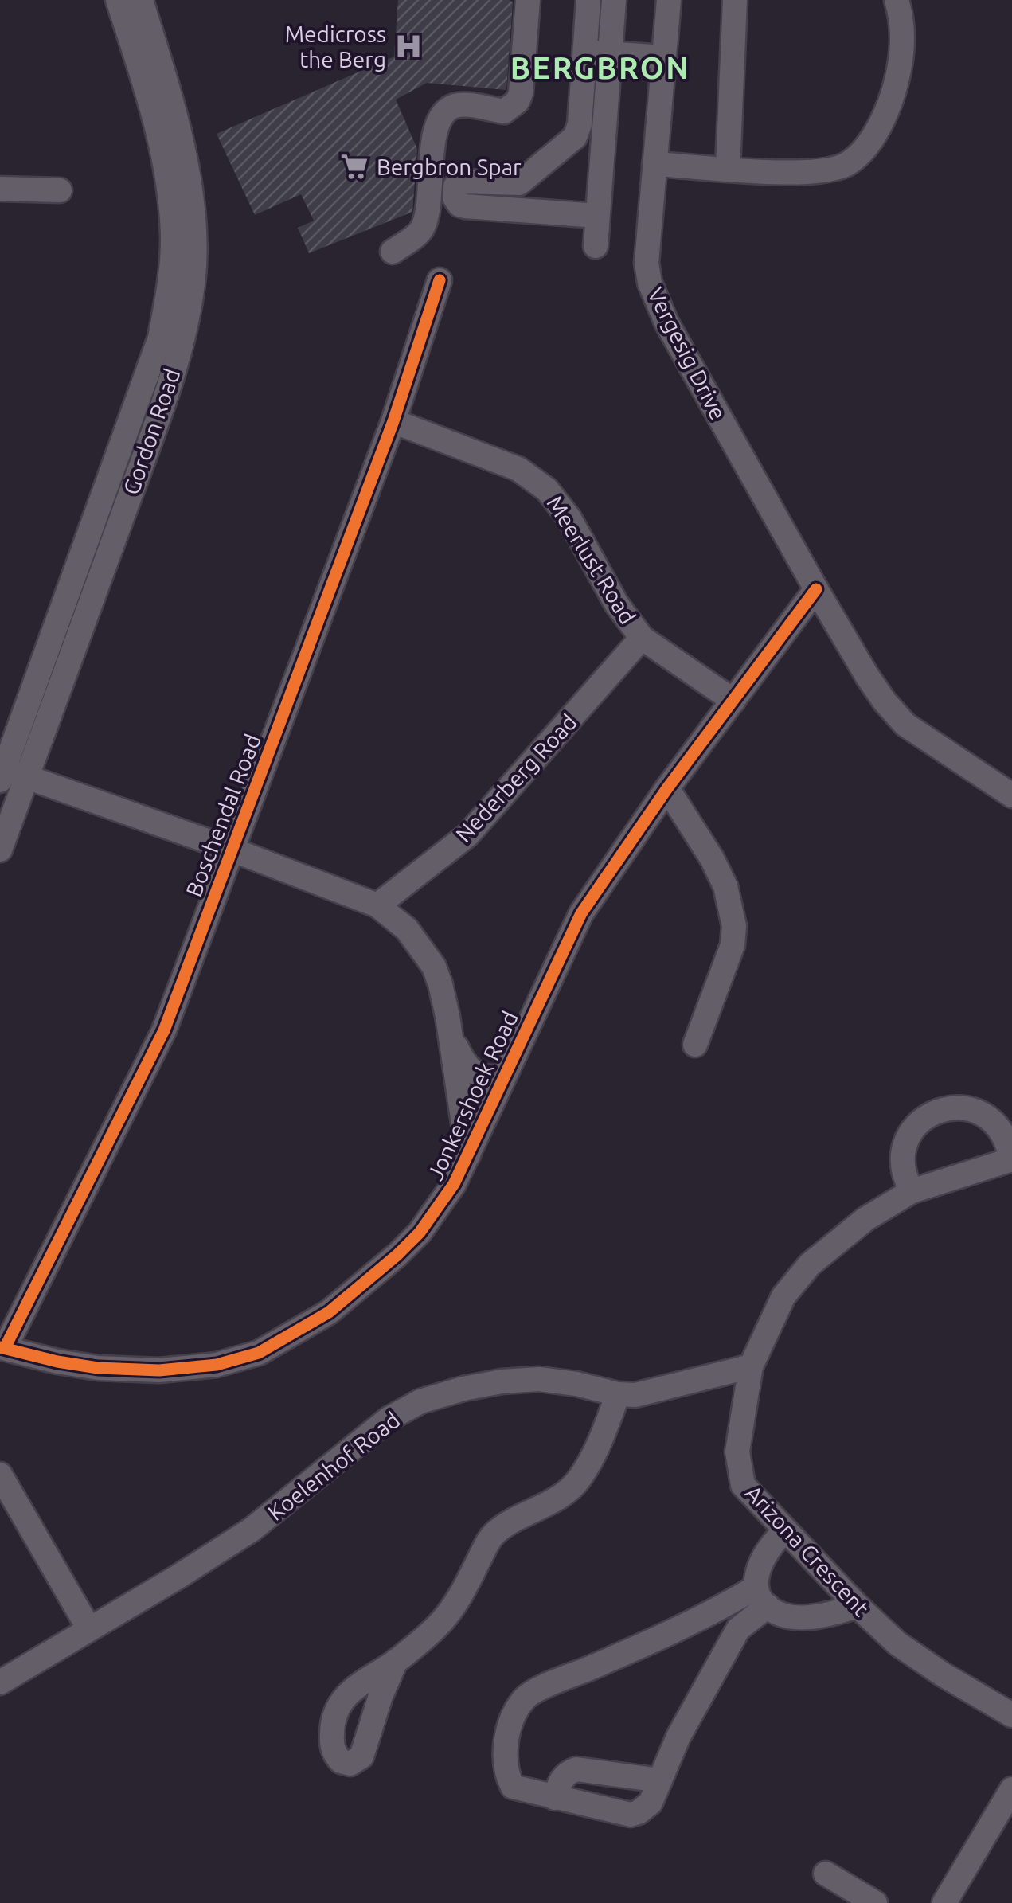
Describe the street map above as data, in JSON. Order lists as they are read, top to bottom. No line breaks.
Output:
{"streets":{"street":["Vergesig Drive","Gordon Road","Meerlust Road","Nederberg Road","Boschendal Road","Jonkershoek Road","Koelenhof Road","Arizona Crescent"]},"crossings":[["Vergesig Drive","Jonkershoek Road"],["Meerlust Road","Nederberg Road"],["Meerlust Road","Boschendal Road"],["Meerlust Road","Jonkershoek Road"],["Boschendal Road","Jonkershoek Road"],["Koelenhof Road","Arizona Crescent"]],"districts":["BERGBRON"],"places":{"hospital":["Medicross the Berg"],"supermarket":["Bergbron Spar"]}}
